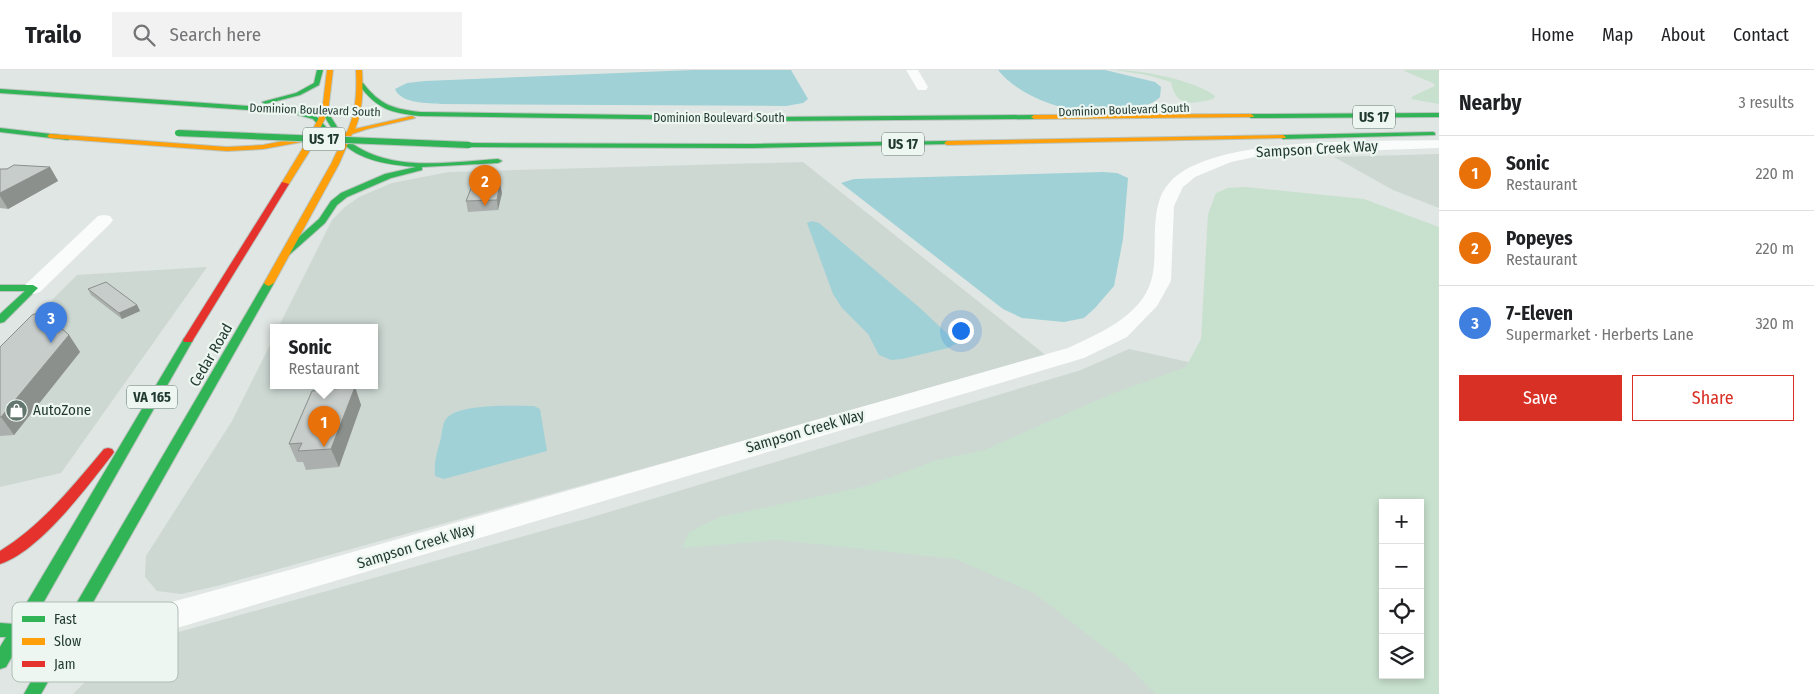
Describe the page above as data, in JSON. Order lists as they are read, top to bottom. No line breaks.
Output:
{"streets":{"main road":["Dominion Boulevard South","US 17","Cedar Road","VA 165"],"street":["Sampson Creek Way"]},"crossings":[["Cedar Road","VA 165"]],"places":{"shop":["AutoZone"]},"legend":["Fast","Slow","Jam"],"page":{"header":"Trailo","search":"Search here","nav":["Home","Map","About","Contact"],"heading":["Nearby","3 results"],"list":[{"mark":"1","name":"Sonic","note":"Restaurant","value":"220 m"},{"mark":"2","name":"Popeyes","note":"Restaurant","value":"220 m"},{"mark":"3","name":"7-Eleven","note":"Supermarket · Herberts Lane","value":"320 m"}],"pins":["2","3","1"],"popup":["Sonic","Restaurant"],"buttons":["Save","Share"],"map_buttons":["+","−"]}}
